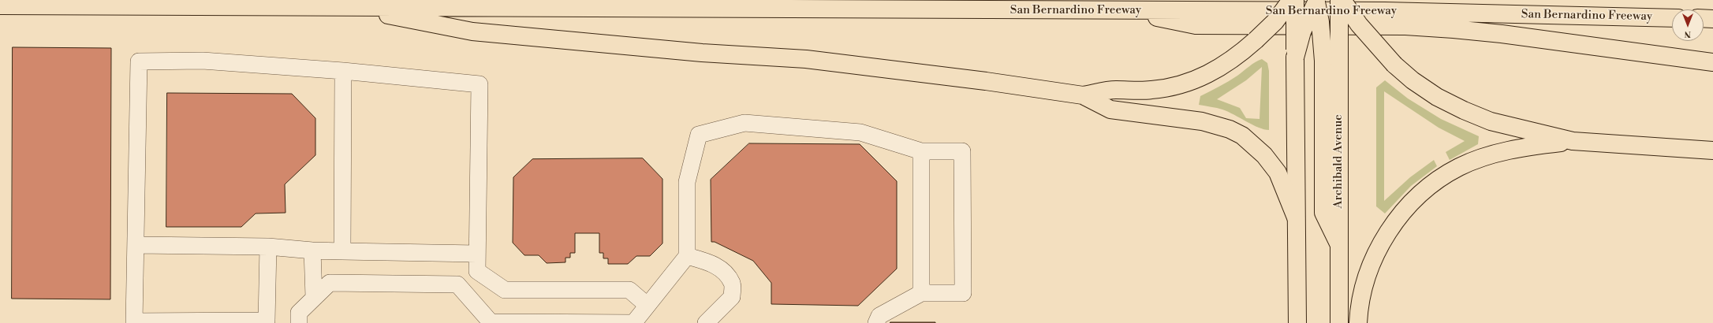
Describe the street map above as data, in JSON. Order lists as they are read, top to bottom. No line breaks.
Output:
{"streets":{"main road":["San Bernardino Freeway"]},"north":"bottom"}
